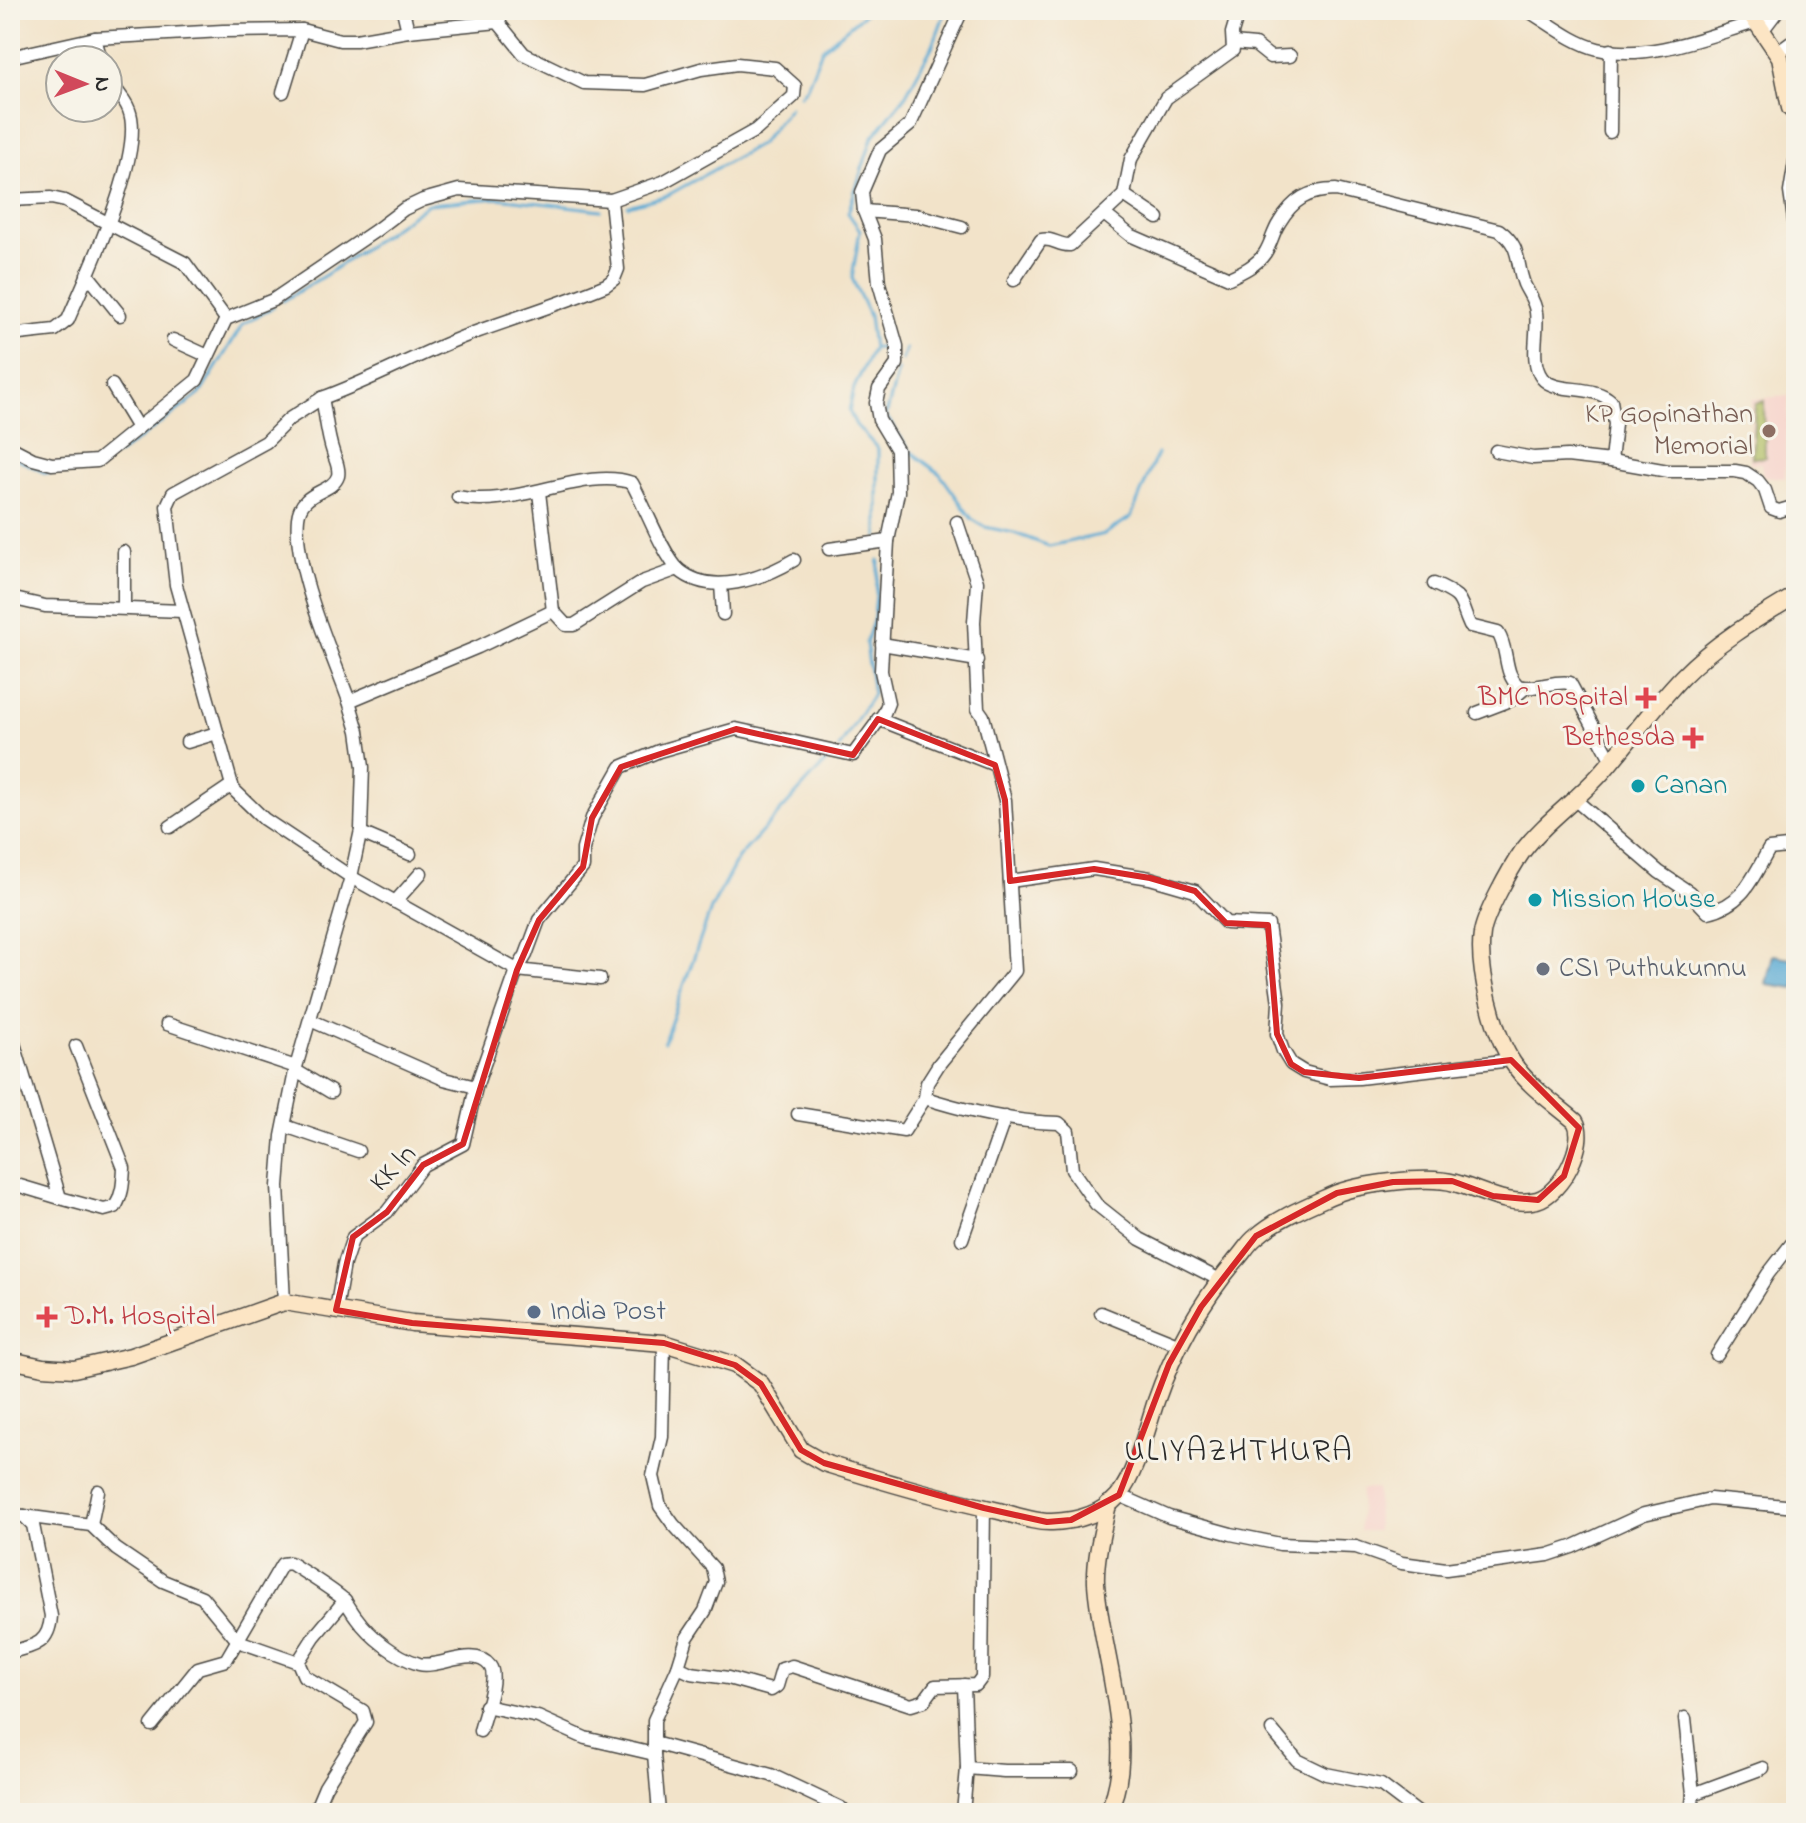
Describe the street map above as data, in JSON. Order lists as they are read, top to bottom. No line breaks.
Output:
{"streets":{"street":["KK ln"]},"districts":["ULIYAZHTHURA"],"places":{"other":["KP Gopinathan Memorial","Canan","Mission House","CSI Puthukunnu","India Post"],"health":["BMC hospital","Bethesda","D.M. Hospital"]},"north":"right"}
